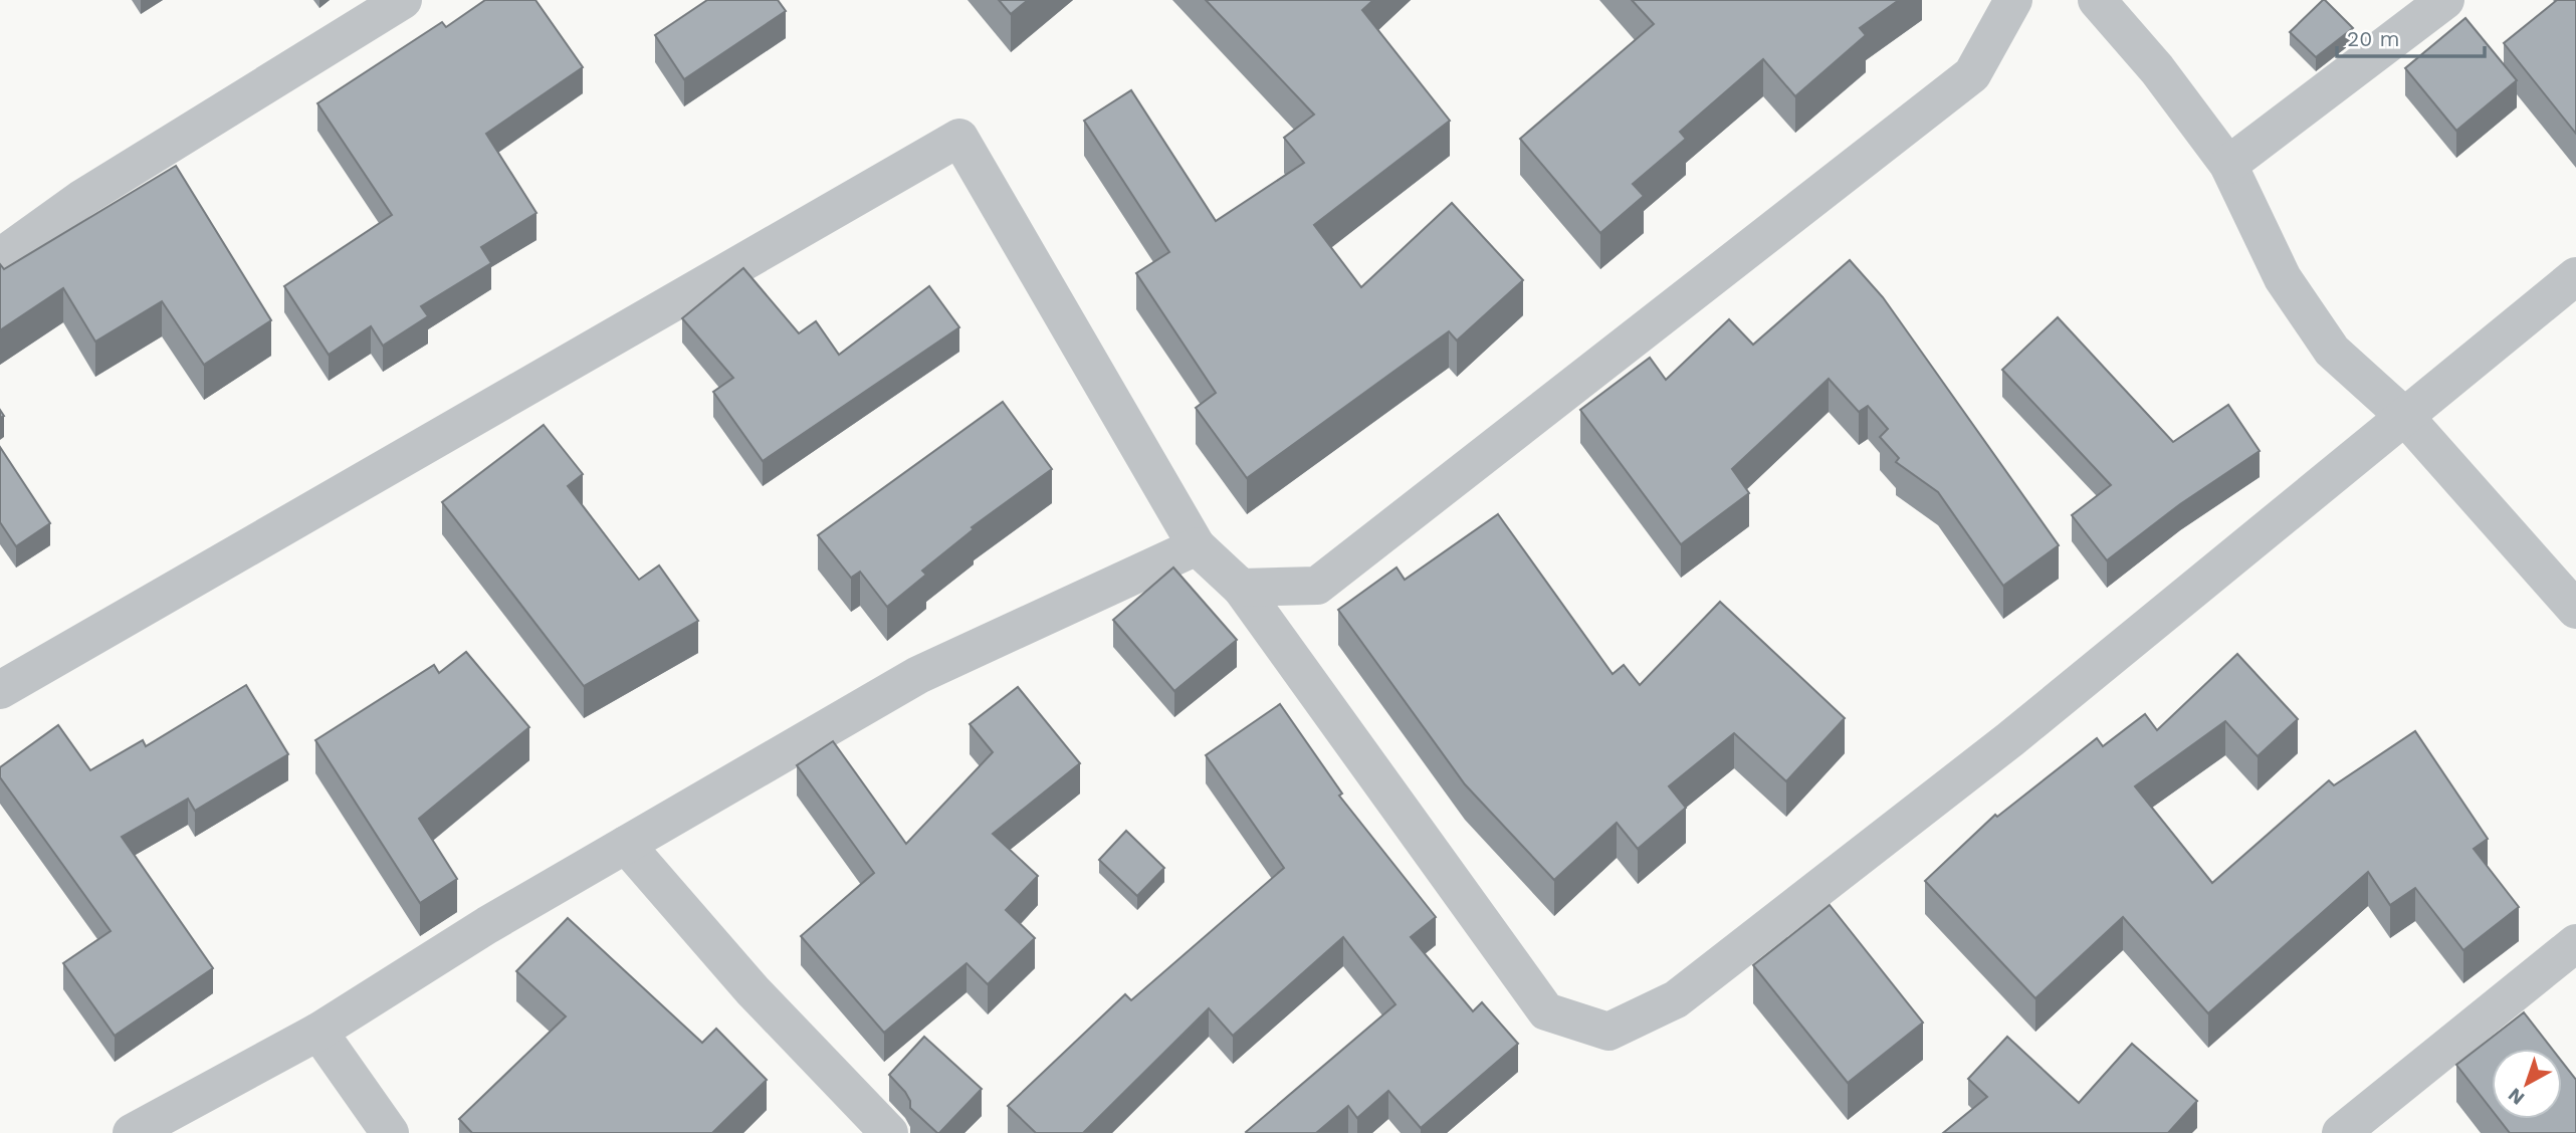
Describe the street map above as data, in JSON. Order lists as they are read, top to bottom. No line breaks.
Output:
{"scale_bar":"20 m","north":"bottom left"}
